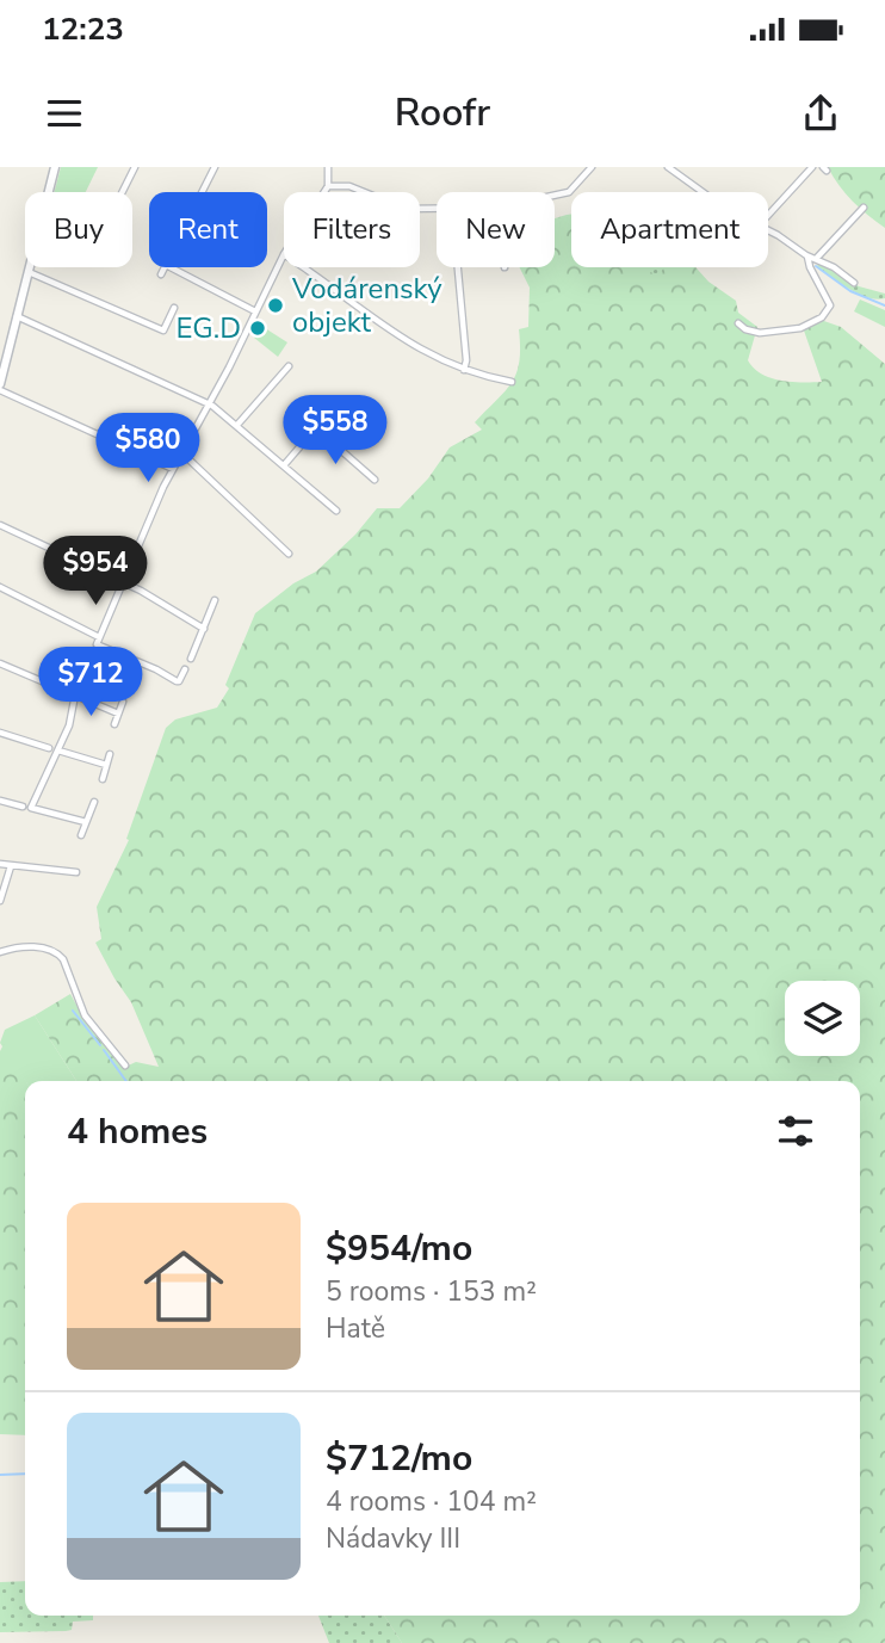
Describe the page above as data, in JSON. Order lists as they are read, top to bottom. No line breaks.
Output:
{"places":["Vodárenský objekt","EG.D"],"page":{"status":"12:23","header":"Roofr","chip":["Buy","Rent","Filters","New","Apartment"],"price":["$558","$580","$954","$712"],"heading":"4 homes","list":[{"name":"$954/mo","note":"5 rooms · 153 m² · Hatě"},{"name":"$712/mo","note":"4 rooms · 104 m² · Nádavky III"}]}}
